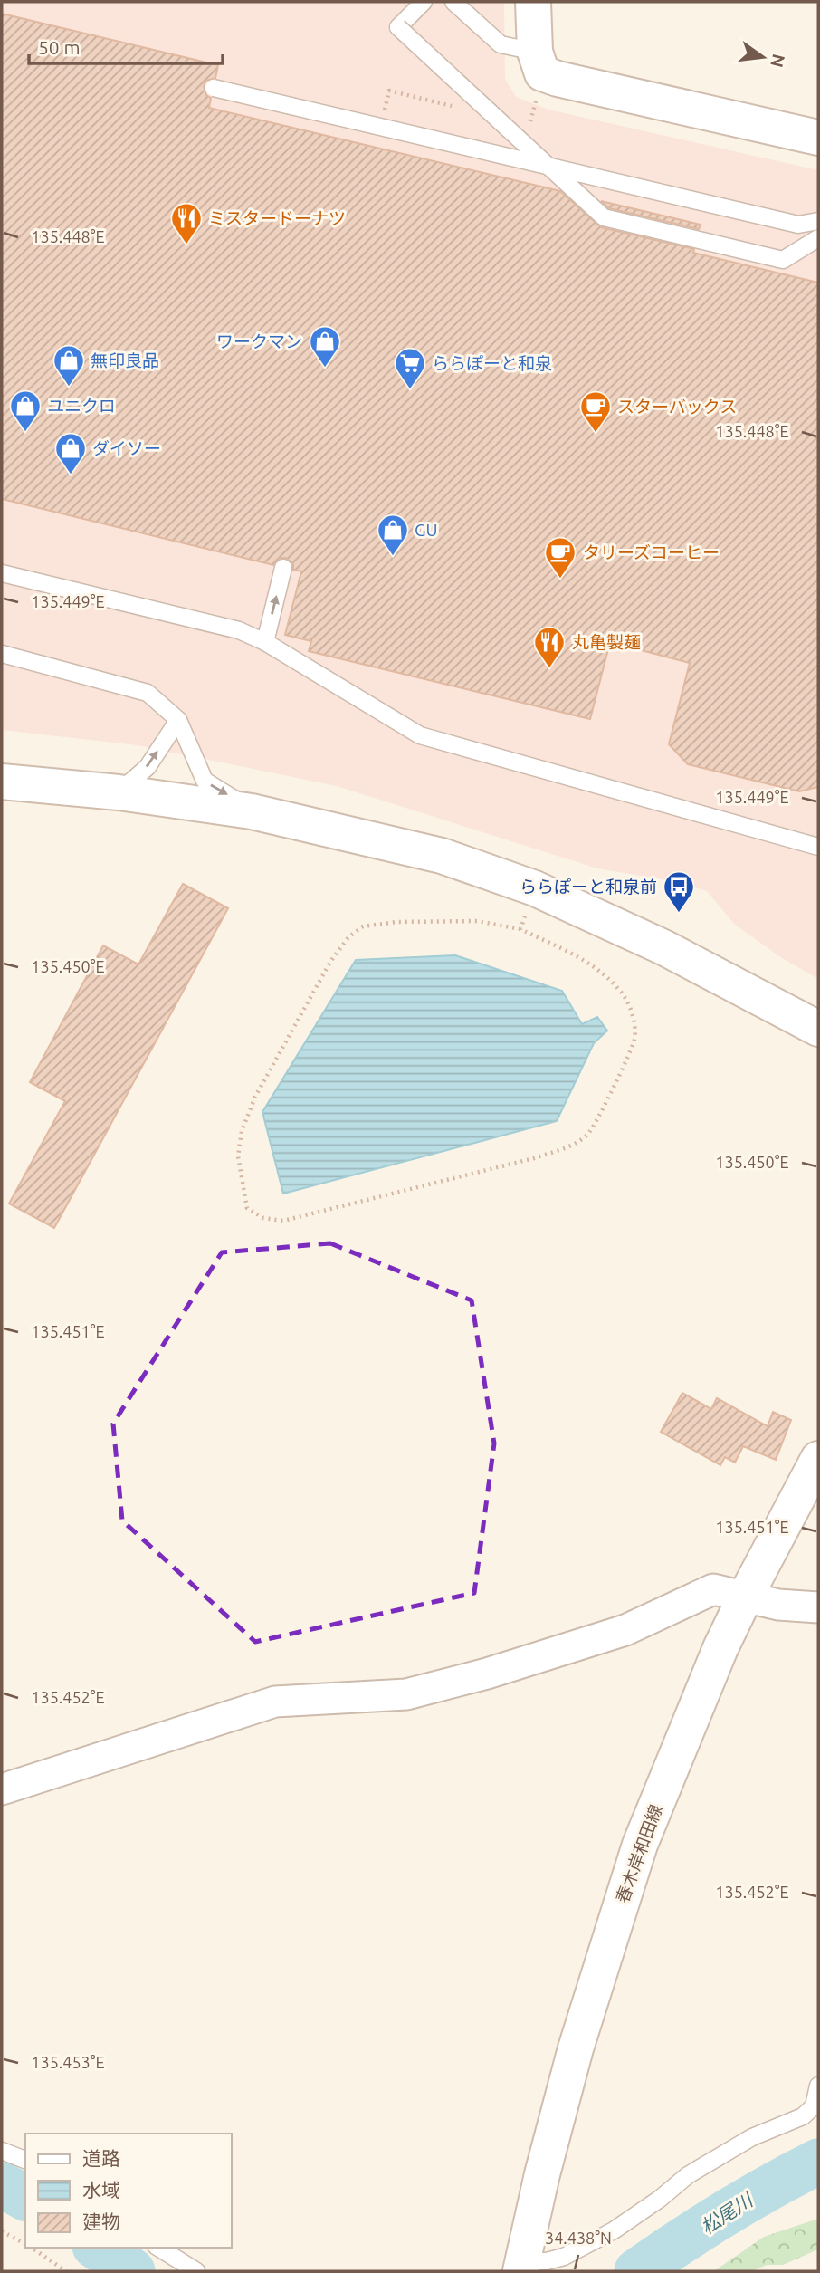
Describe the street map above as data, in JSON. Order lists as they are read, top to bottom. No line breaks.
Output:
{"streets":{"street":["春木岸和田線"]},"water":["松尾川"],"places":{"restaurant":["ミスタードーナツ","丸亀製麺"],"shop":["ワークマン","無印良品","ユニクロ","ダイソー","GU"],"supermarket":["ららぽーと和泉"],"cafe":["スターバックス","タリーズコーヒー"],"bus stop":["ららぽーと和泉前"]},"legend":["道路","水域","建物"],"scale_bar":"50 m","north":"right","coordinates":["135.448°E","135.449°E","135.450°E","135.451°E","135.452°E","135.453°E","34.438°N"]}
